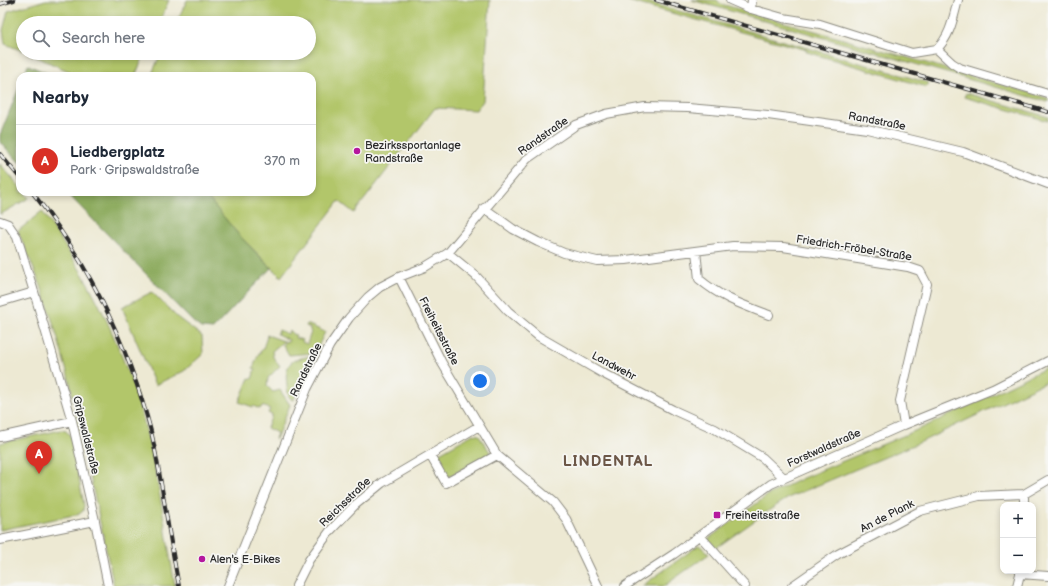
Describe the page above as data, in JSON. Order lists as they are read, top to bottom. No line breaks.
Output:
{"streets":{"street":["Randstraße","Friedrich-Fröbel-Straße","Freiheitsstraße","Landwehr","Gripswaldstraße","Forstwaldstraße","Reichsstraße","An de Plank"]},"crossings":[["Randstraße","Friedrich-Fröbel-Straße"],["Randstraße","Freiheitsstraße"],["Randstraße","Landwehr"],["Friedrich-Fröbel-Straße","Forstwaldstraße"],["Freiheitsstraße","Reichsstraße"],["Landwehr","Forstwaldstraße"]],"districts":["LINDENTAL"],"places":{"other":["Bezirkssportanlage Randstraße","Alen's E-Bikes"],"transit":["Freiheitsstraße"]},"page":{"search":"Search here","heading":"Nearby","list":[{"mark":"A","name":"Liedbergplatz","note":"Park · Gripswaldstraße","value":"370 m"}],"pins":"A","map_buttons":["+","−"]}}
